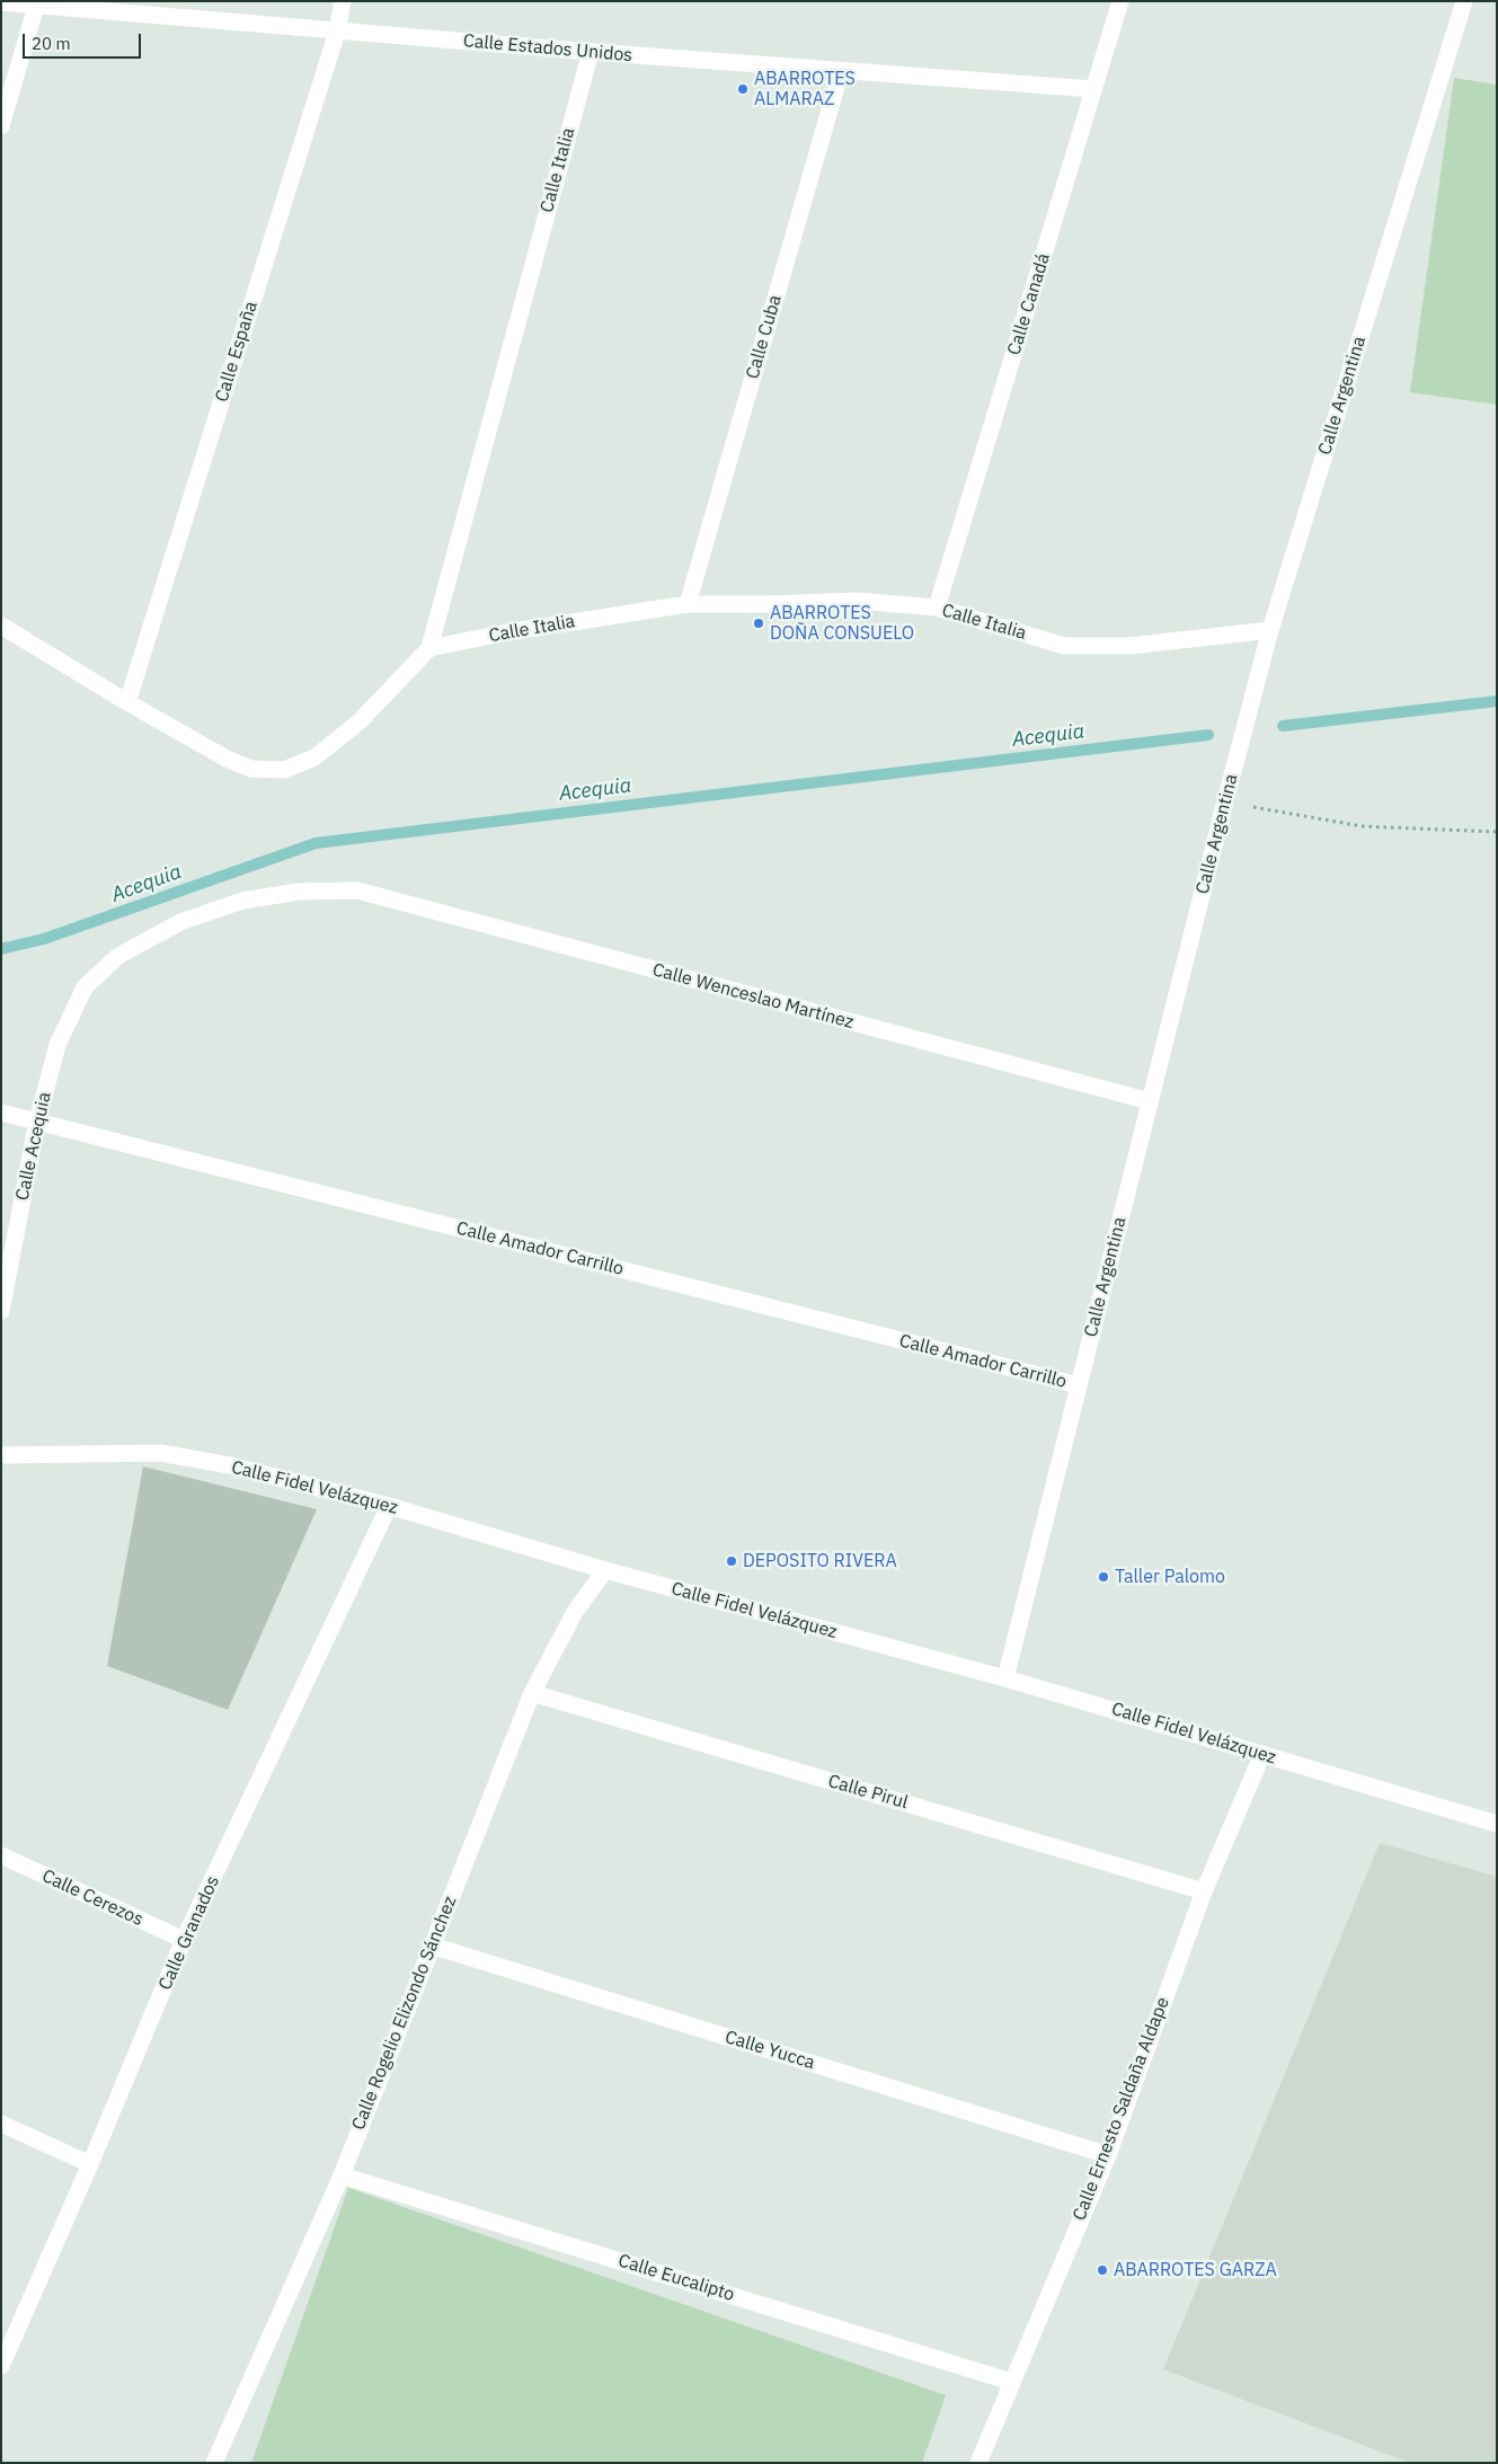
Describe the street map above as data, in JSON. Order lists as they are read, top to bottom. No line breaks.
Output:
{"streets":{"street":["Calle Estados Unidos","Calle Italia","Calle Canadá","Calle Cuba","Calle España","Calle Argentina","Calle Wenceslao Martínez","Calle Acequia","Calle Amador Carrillo","Calle Fidel Velázquez","Calle Pirul","Calle Cerezos","Calle Granados","Calle Rogelio Elizondo Sánchez","Calle Yucca","Calle Ernesto Saldaña Aldape","Calle Eucalipto"]},"crossings":[["Calle Estados Unidos","Calle Italia"],["Calle Estados Unidos","Calle Canadá"],["Calle Estados Unidos","Calle Cuba"],["Calle Estados Unidos","Calle España"],["Calle Italia","Calle Canadá"],["Calle Italia","Calle Cuba"],["Calle Italia","Calle España"],["Calle Italia","Calle Argentina"],["Calle Argentina","Calle Wenceslao Martínez"],["Calle Argentina","Calle Amador Carrillo"],["Calle Argentina","Calle Fidel Velázquez"],["Calle Wenceslao Martínez","Calle Acequia"],["Calle Acequia","Calle Amador Carrillo"],["Calle Fidel Velázquez","Calle Granados"],["Calle Fidel Velázquez","Calle Rogelio Elizondo Sánchez"],["Calle Fidel Velázquez","Calle Ernesto Saldaña Aldape"],["Calle Pirul","Calle Rogelio Elizondo Sánchez"],["Calle Pirul","Calle Ernesto Saldaña Aldape"],["Calle Cerezos","Calle Granados"],["Calle Rogelio Elizondo Sánchez","Calle Yucca"],["Calle Rogelio Elizondo Sánchez","Calle Eucalipto"],["Calle Yucca","Calle Ernesto Saldaña Aldape"],["Calle Ernesto Saldaña Aldape","Calle Eucalipto"]],"water":["Acequia"],"places":["ABARROTES ALMARAZ","ABARROTES DOÑA CONSUELO","DEPOSITO RIVERA","Taller Palomo","ABARROTES GARZA"],"scale_bar":"20 m"}
